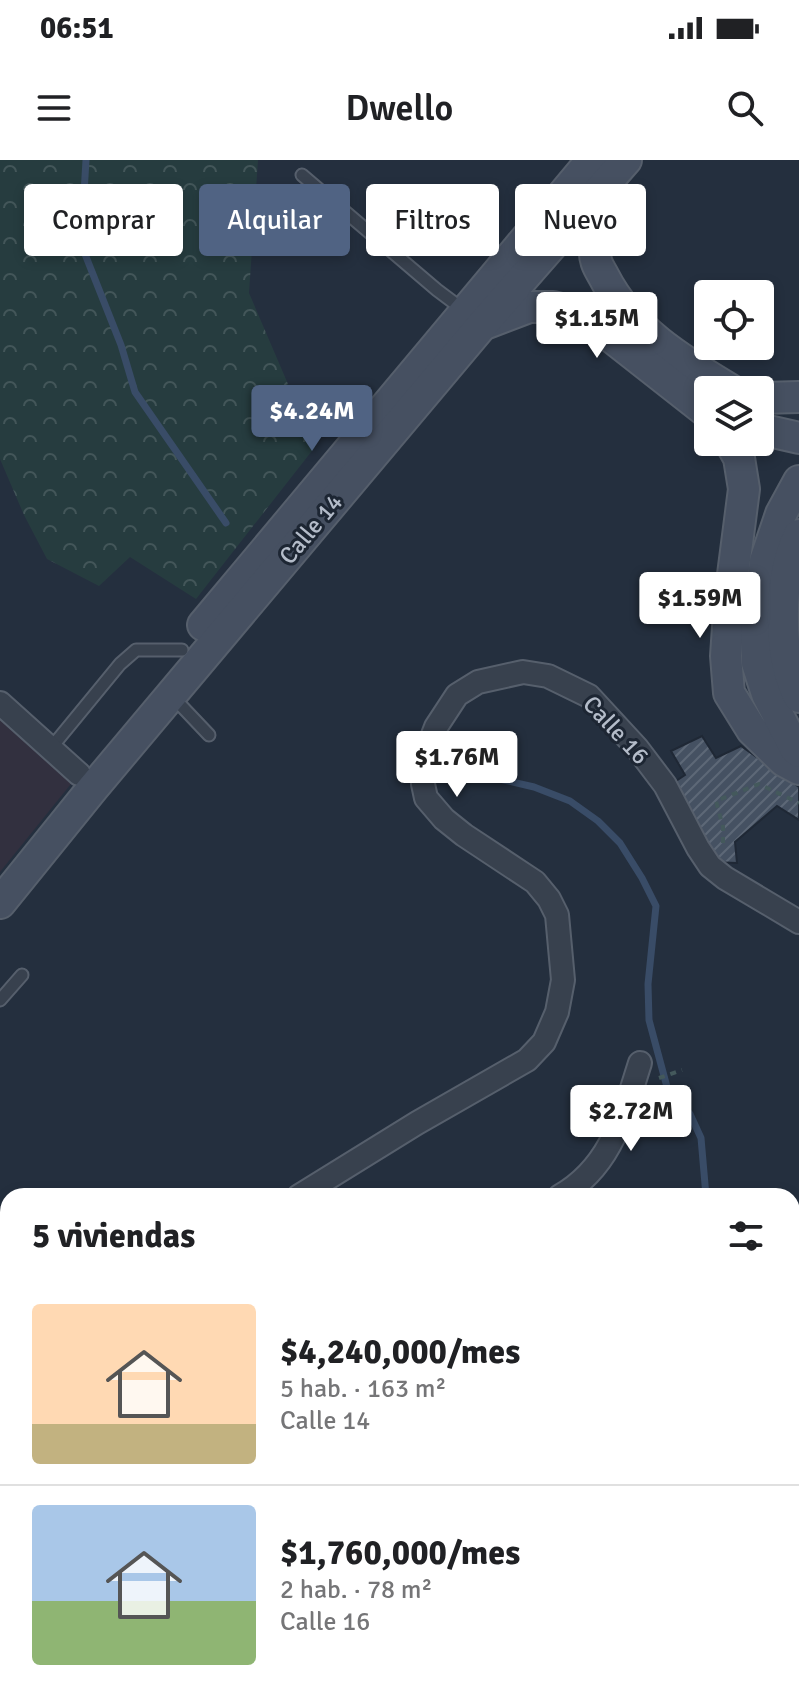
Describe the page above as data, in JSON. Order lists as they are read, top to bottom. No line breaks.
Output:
{"streets":{"main road":["Calle 14"],"street":["Calle 16"]},"page":{"status":"06:51","header":"Dwello","chip":["Comprar","Alquilar","Filtros","Nuevo"],"price":["$1.15M","$4.24M","$1.59M","$1.76M","$2.72M"],"heading":"5 viviendas","list":[{"name":"$4,240,000/mes","note":"5 hab. · 163 m² · Calle 14"},{"name":"$1,760,000/mes","note":"2 hab. · 78 m² · Calle 16"}]}}
